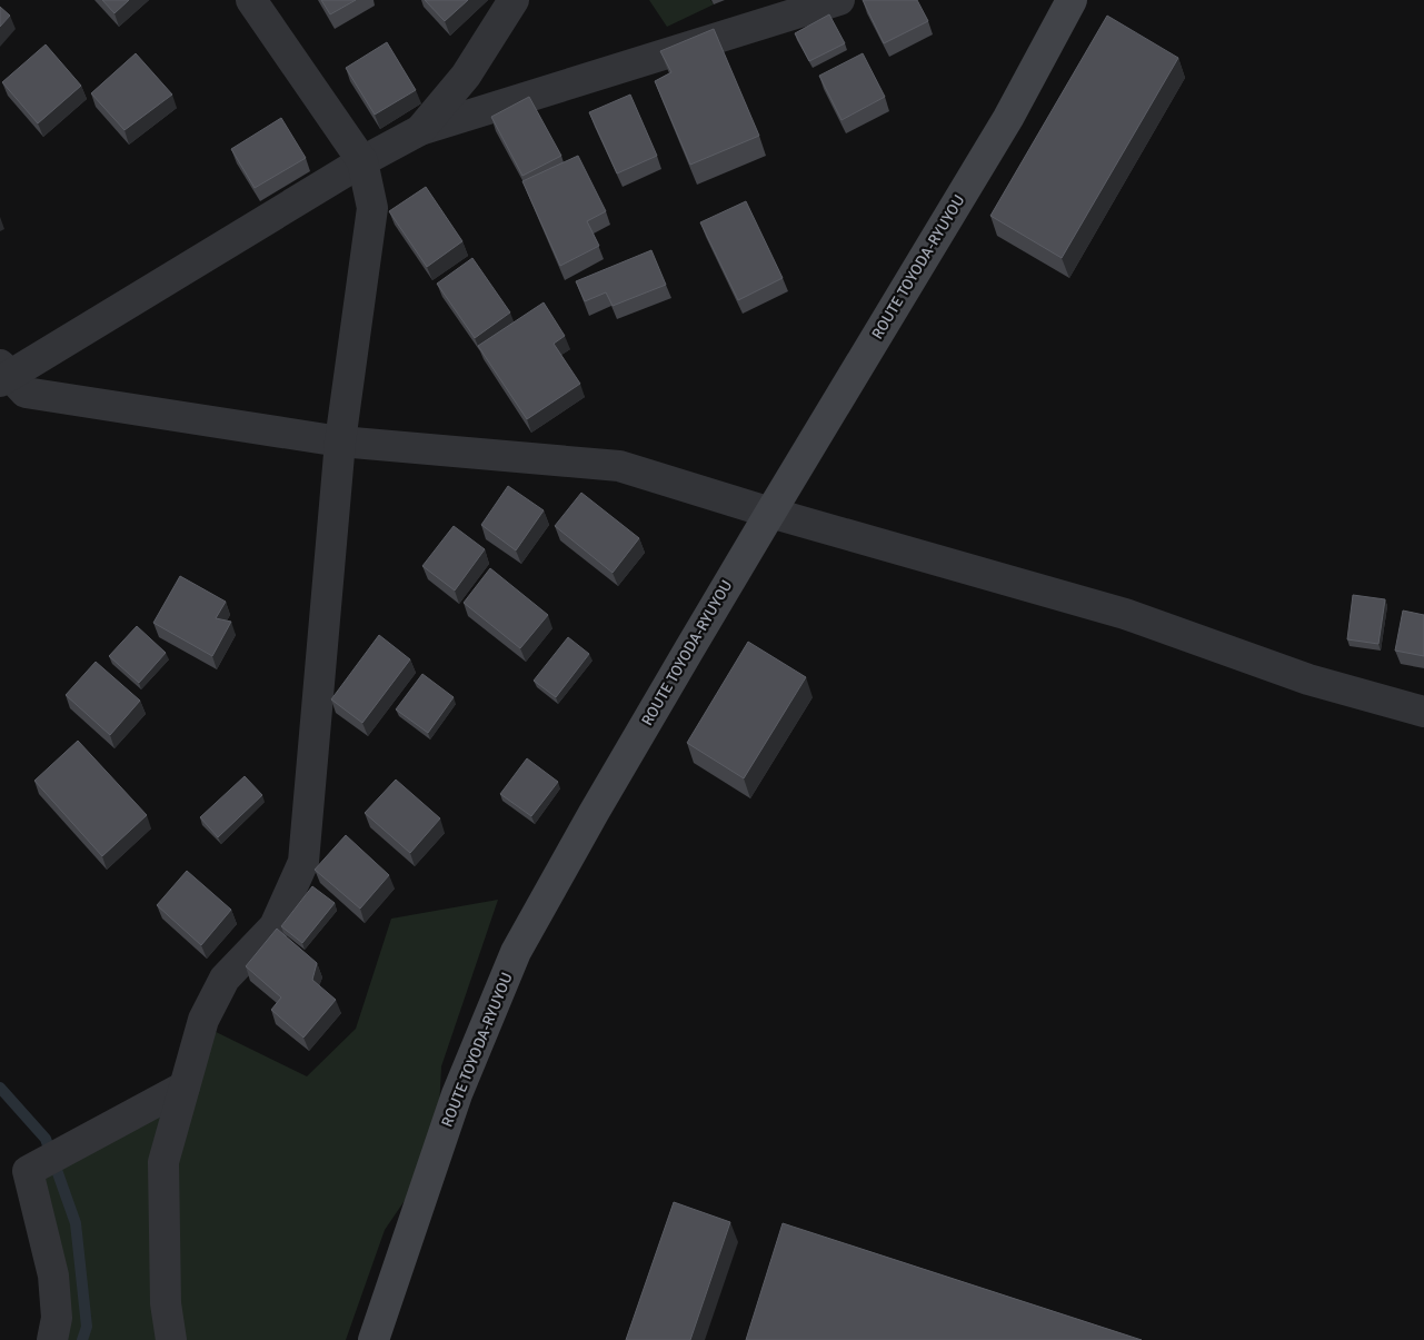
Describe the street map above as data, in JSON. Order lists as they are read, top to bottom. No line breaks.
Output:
{"streets":{"main road":["ROUTE TOYODA-RYUYOU"]}}
